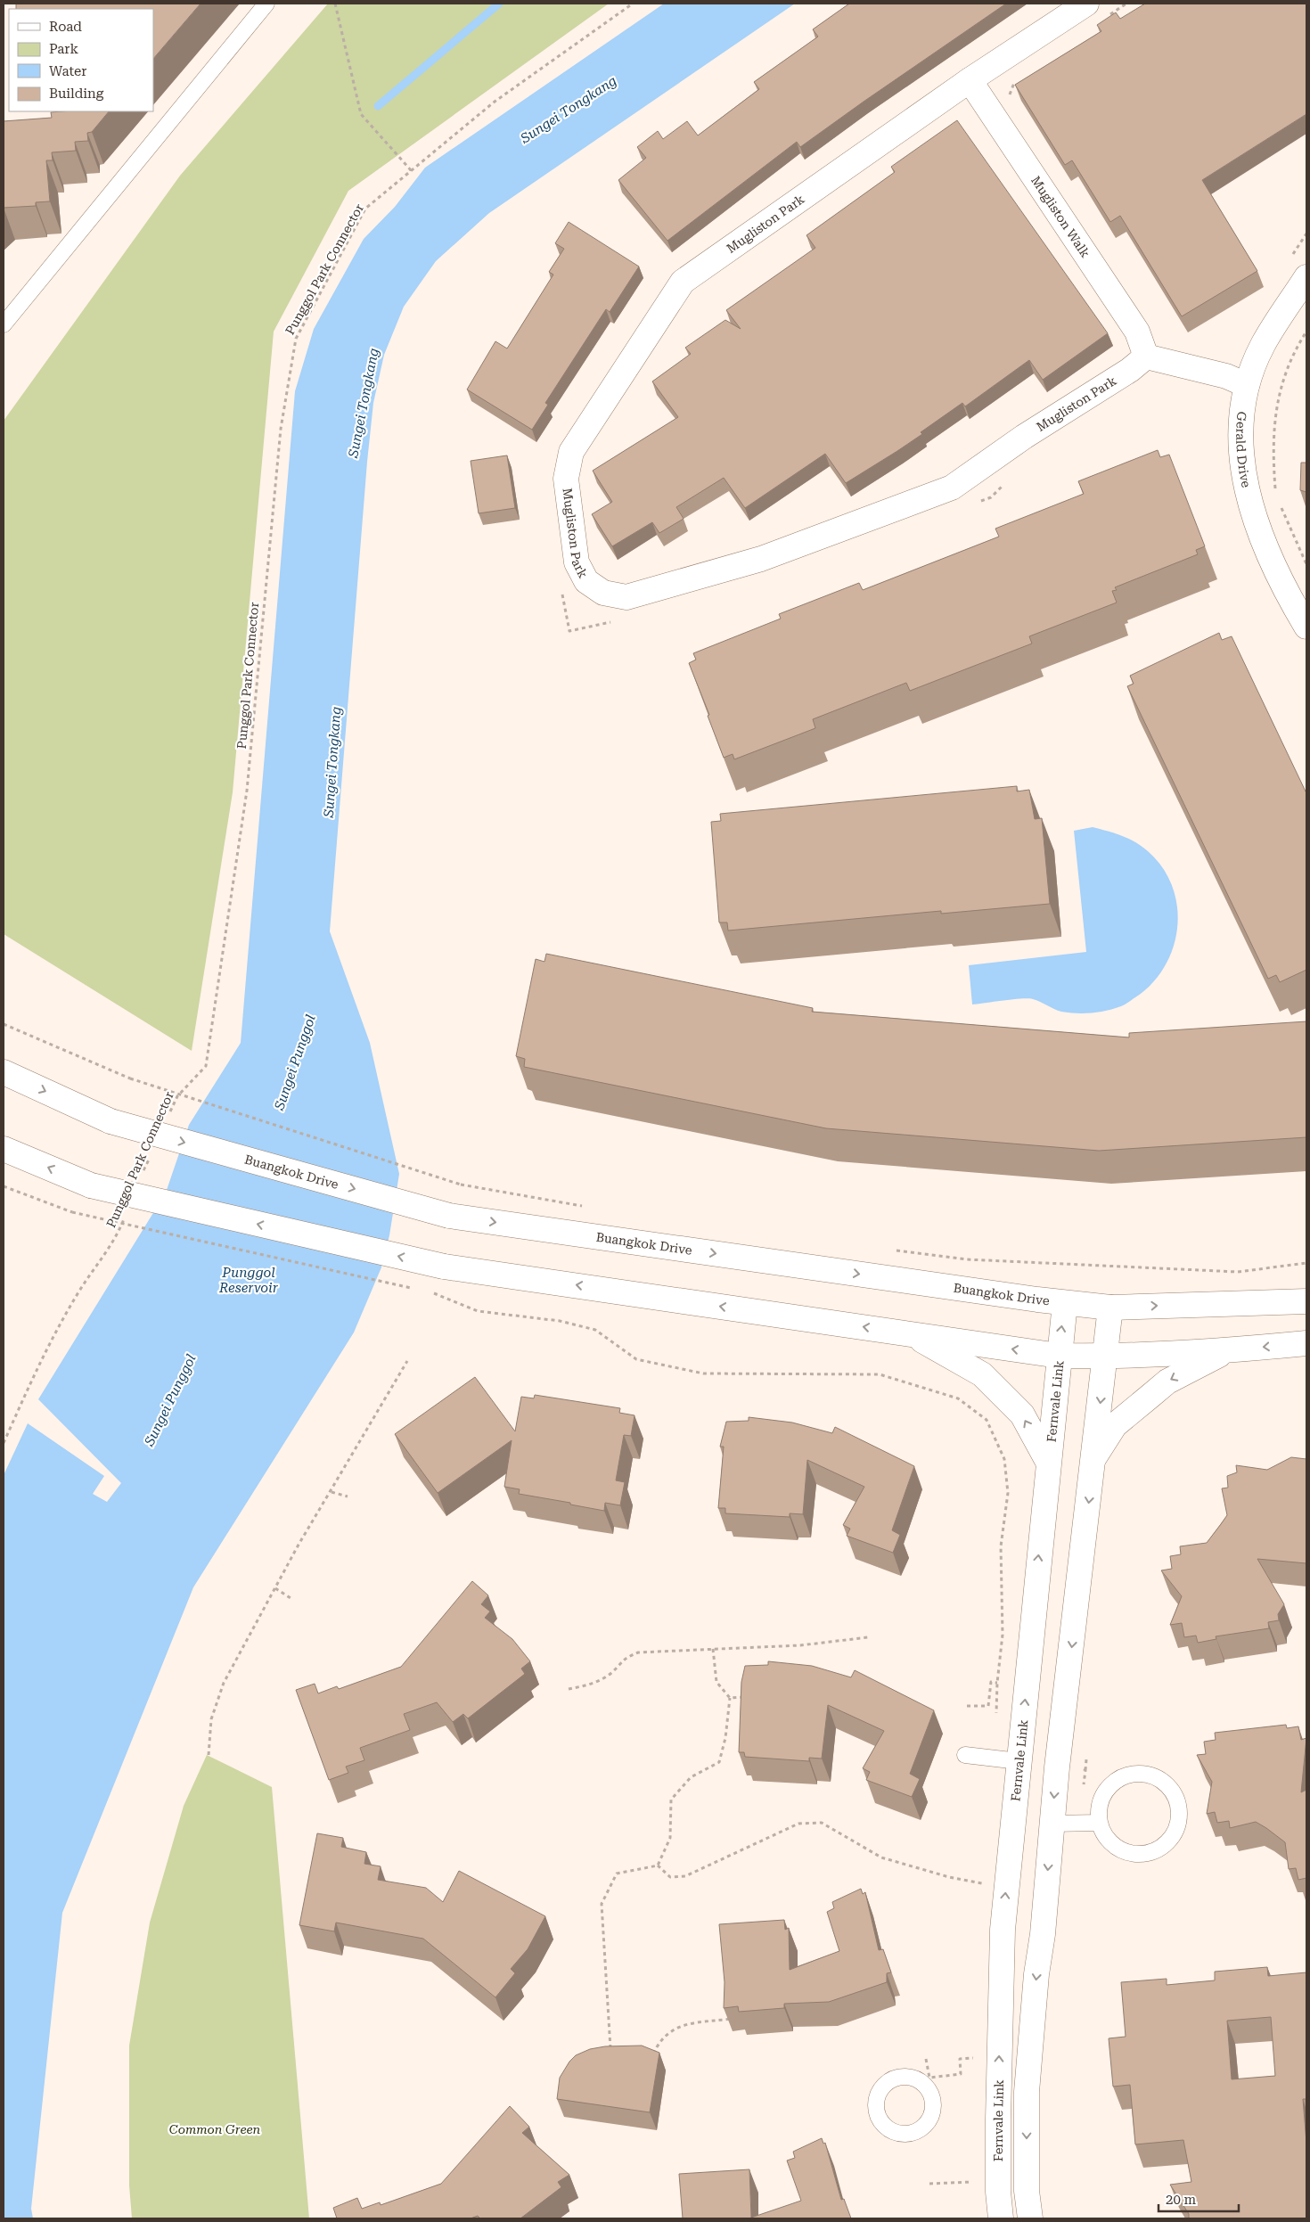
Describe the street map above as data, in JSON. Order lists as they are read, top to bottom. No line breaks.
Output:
{"streets":{"street":["Mugliston Walk","Mugliston Park","Gerald Drive","Buangkok Drive","Fernvale Link"],"path":["Punggol Park Connector"]},"crossings":[["Mugliston Walk","Mugliston Park"],["Buangkok Drive","Fernvale Link"]],"water":["Sungei Tongkang","Sungei Punggol","Punggol Reservoir"],"parks":["Common Green"],"legend":["Road","Park","Water","Building"],"scale_bar":"20 m"}
